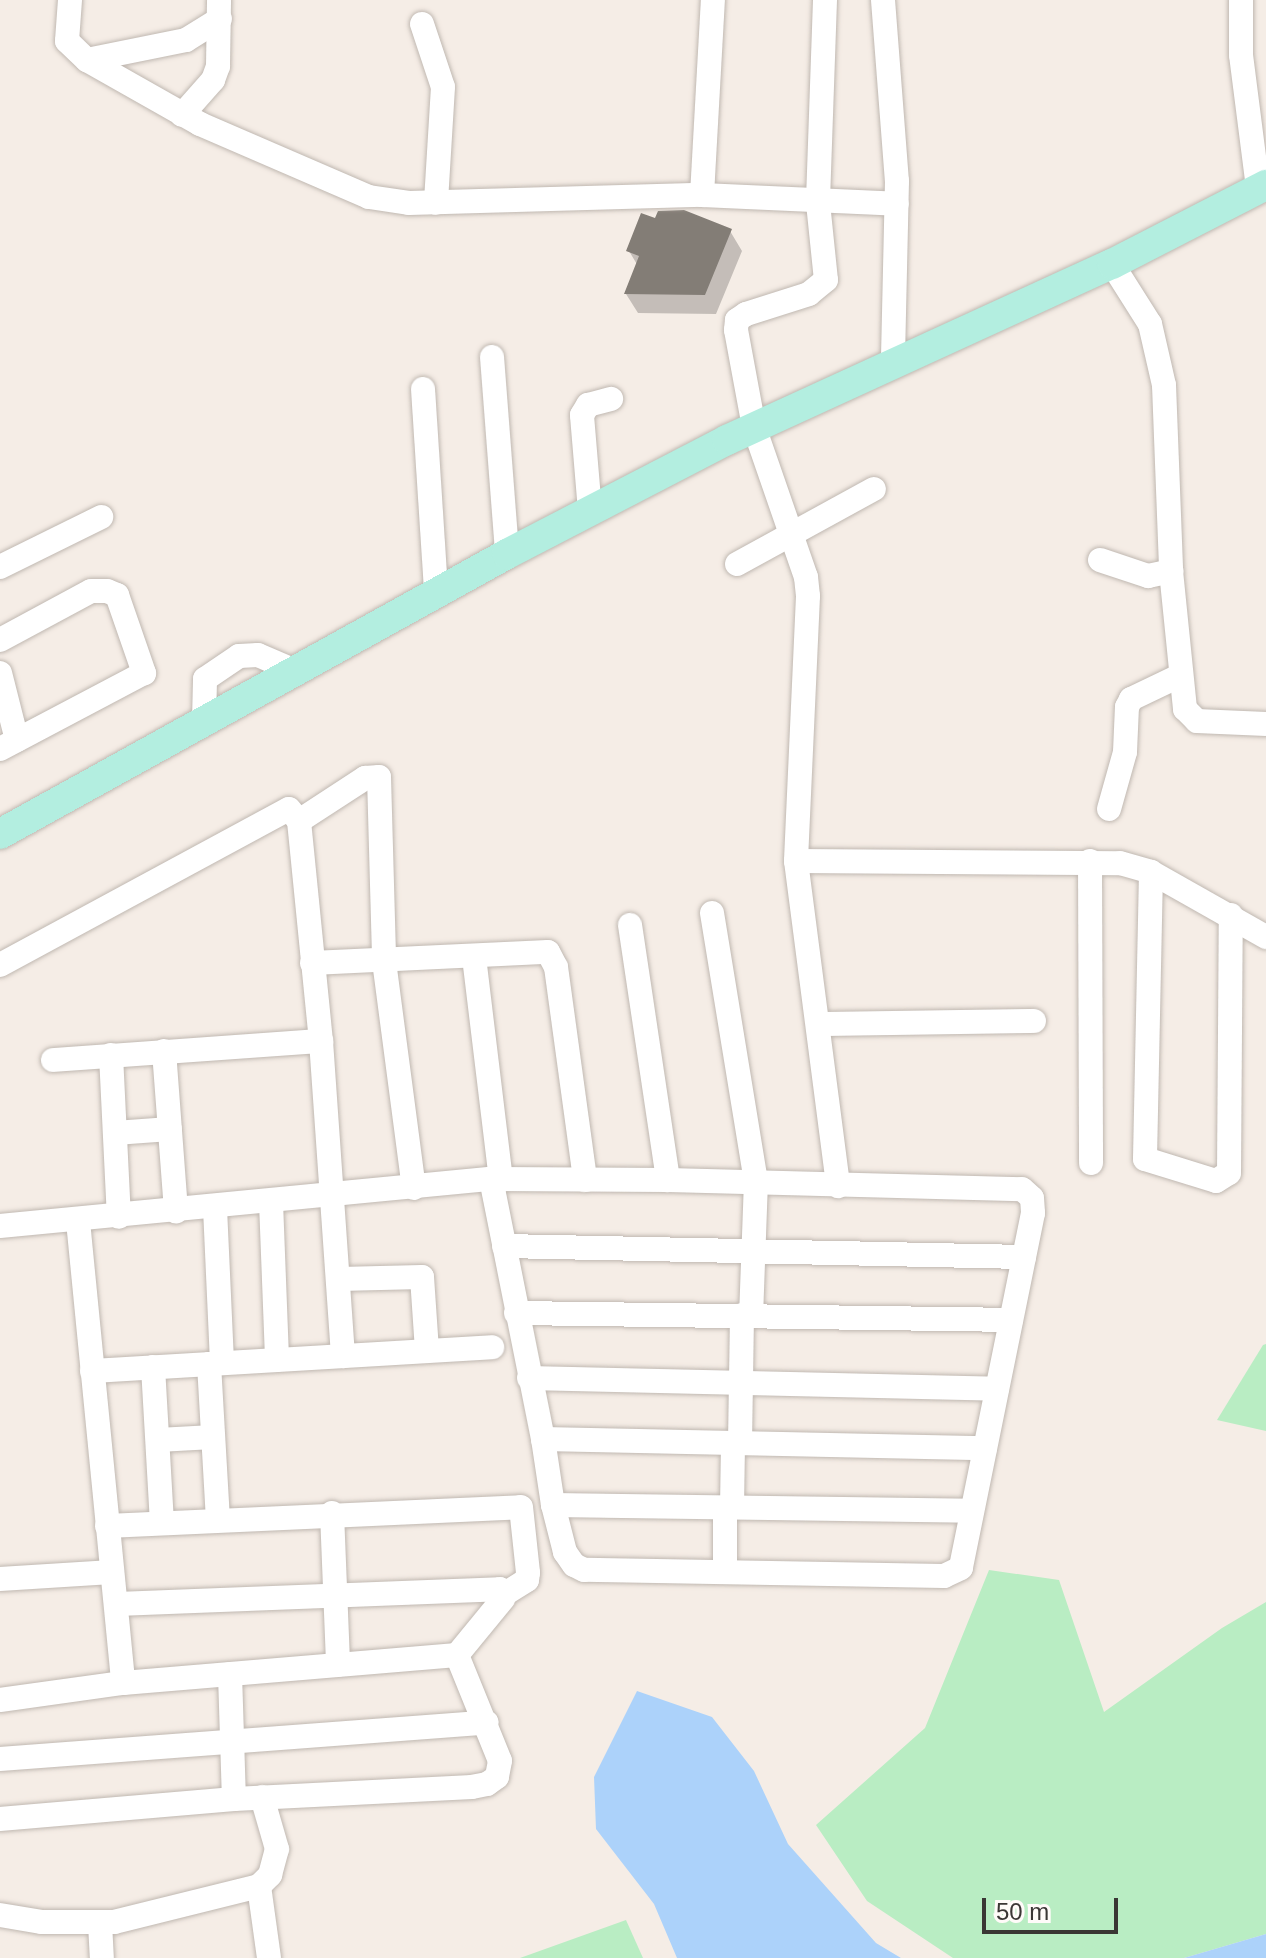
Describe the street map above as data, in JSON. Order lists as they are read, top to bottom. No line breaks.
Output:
{"scale_bar":"50 m"}
